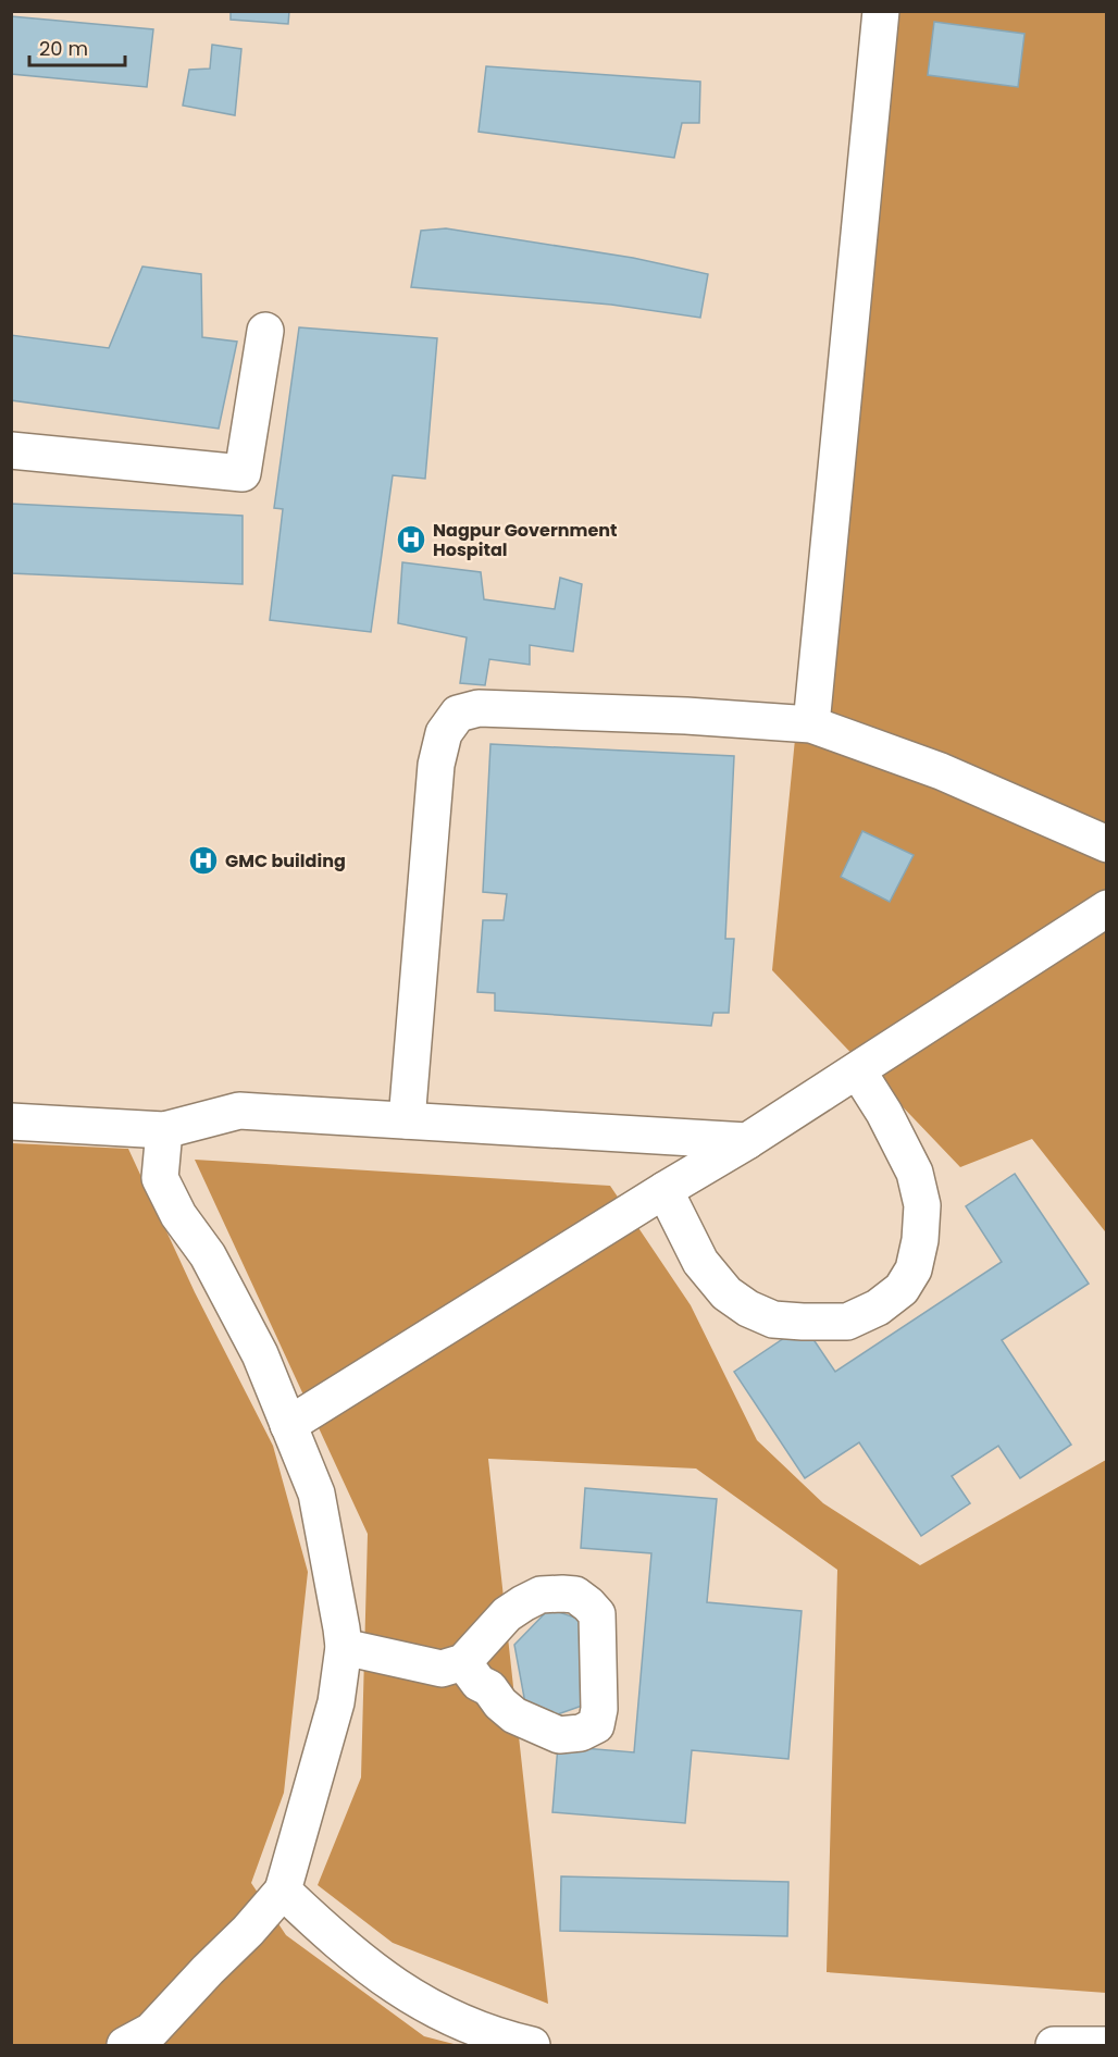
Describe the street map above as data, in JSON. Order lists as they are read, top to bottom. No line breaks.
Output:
{"places":{"hospital":["Nagpur Government Hospital","GMC building"]},"scale_bar":"20 m"}
